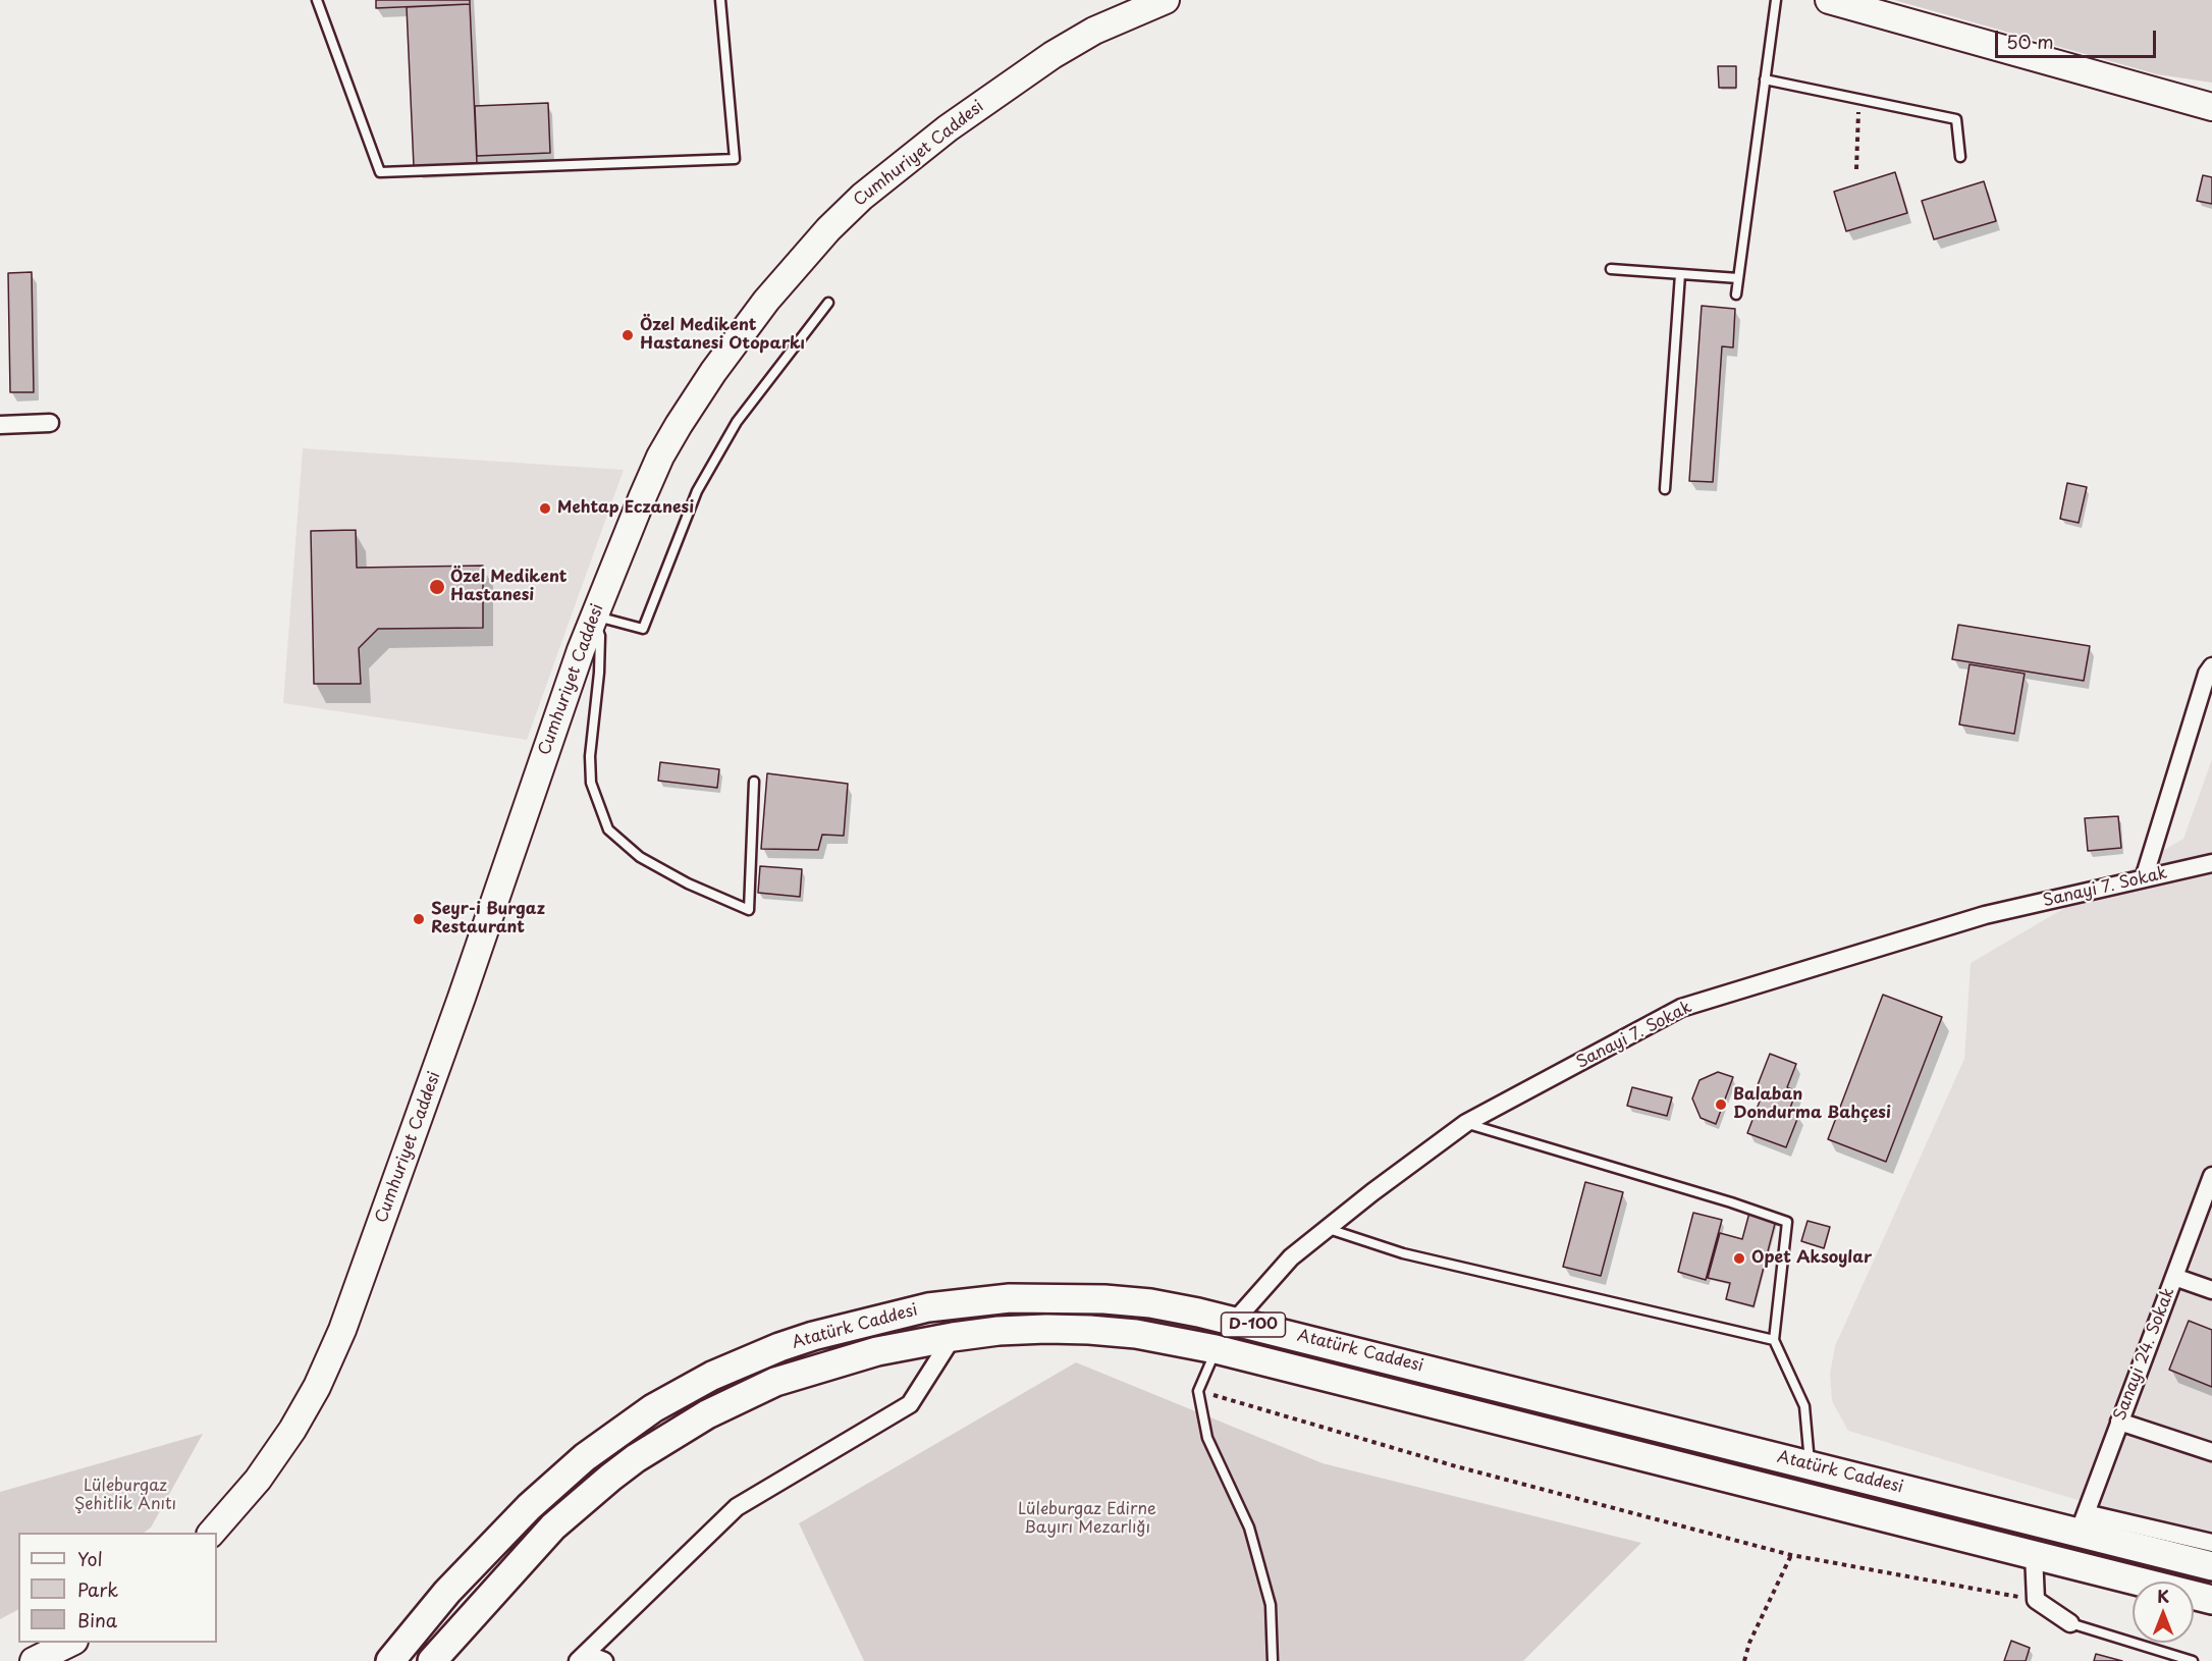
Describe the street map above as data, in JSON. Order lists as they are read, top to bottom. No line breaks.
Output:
{"streets":{"highway":["D-100","Atatürk Caddesi"],"main road":["Cumhuriyet Caddesi"],"street":["Sanayi 7. Sokak","Sanayi 24. Sokak"]},"crossings":[["Sanayi 7. Sokak","Atatürk Caddesi"],["Atatürk Caddesi","Sanayi 24. Sokak"]],"parks":["Lüleburgaz Şehitlik Anıtı","Lüleburgaz Edirne Bayırı Mezarlığı"],"places":["Özel Medikent Hastanesi Otoparkı","Mehtap Eczanesi","Özel Medikent Hastanesi","Seyr-i Burgaz Restaurant","Balaban Dondurma Bahçesi","Opet Aksoylar"],"legend":["Yol","Park","Bina"],"scale_bar":"50 m","north":"top"}
